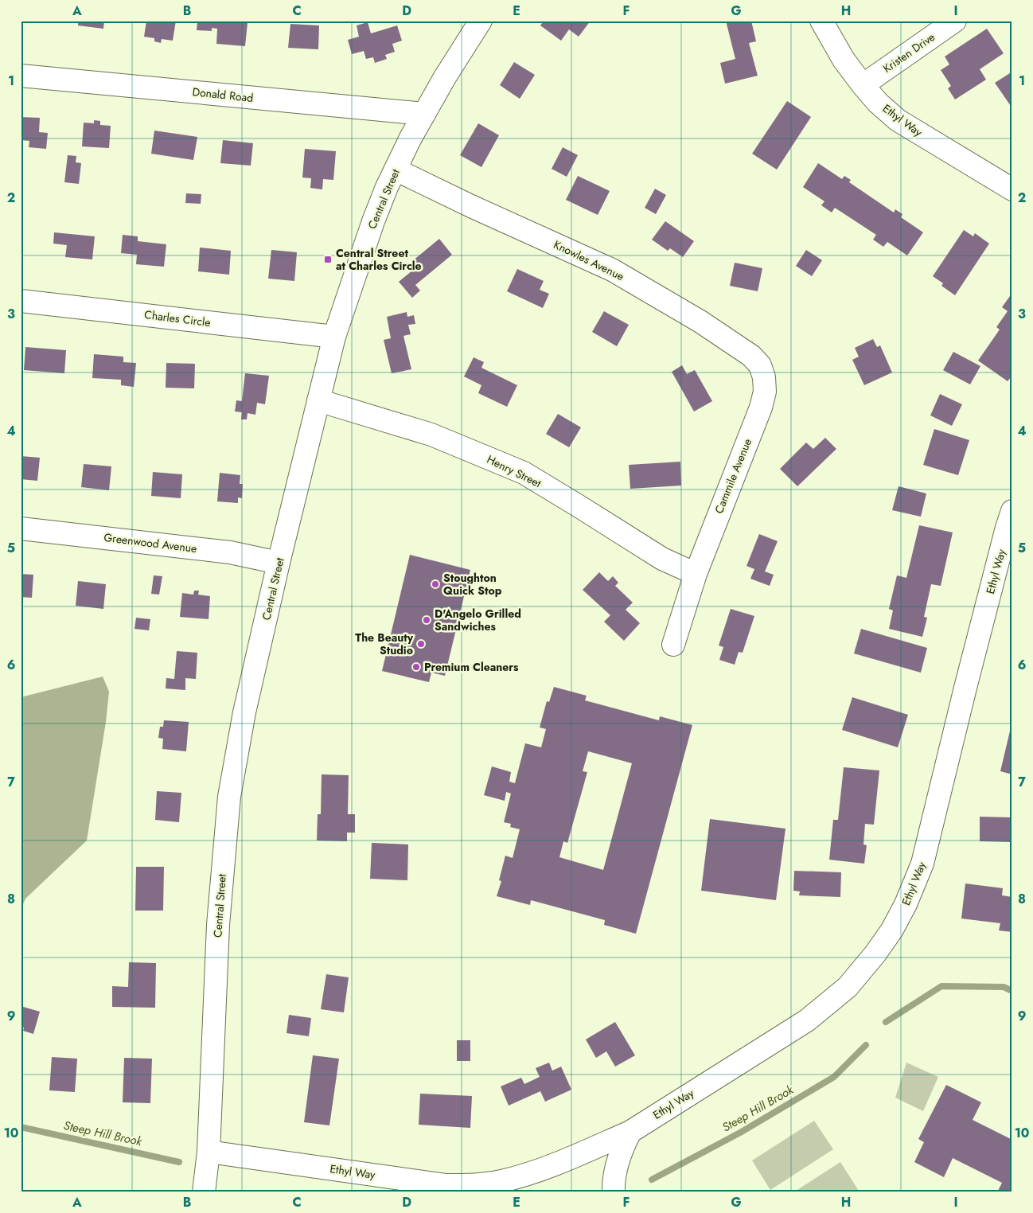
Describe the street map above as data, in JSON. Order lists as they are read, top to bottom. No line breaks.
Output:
{"streets":{"street":["Kristen Drive","Donald Road","Ethyl Way","Central Street","Knowles Avenue","Charles Circle","Henry Street","Cammile Avenue","Greenwood Avenue"]},"crossings":[["Kristen Drive","Ethyl Way"],["Donald Road","Central Street"],["Ethyl Way","Central Street"],["Central Street","Knowles Avenue"],["Central Street","Charles Circle"],["Central Street","Henry Street"],["Central Street","Greenwood Avenue"],["Knowles Avenue","Cammile Avenue"],["Henry Street","Cammile Avenue"]],"water":["Steep Hill Brook"],"places":{"transit":["Central Street at Charles Circle"],"other":["Stoughton Quick Stop","D'Angelo Grilled Sandwiches","The Beauty Studio","Premium Cleaners"]},"grid":{"columns":["A","B","C","D","E","F","G","H","I"],"rows":["1","2","3","4","5","6","7","8","9","10"]}}
